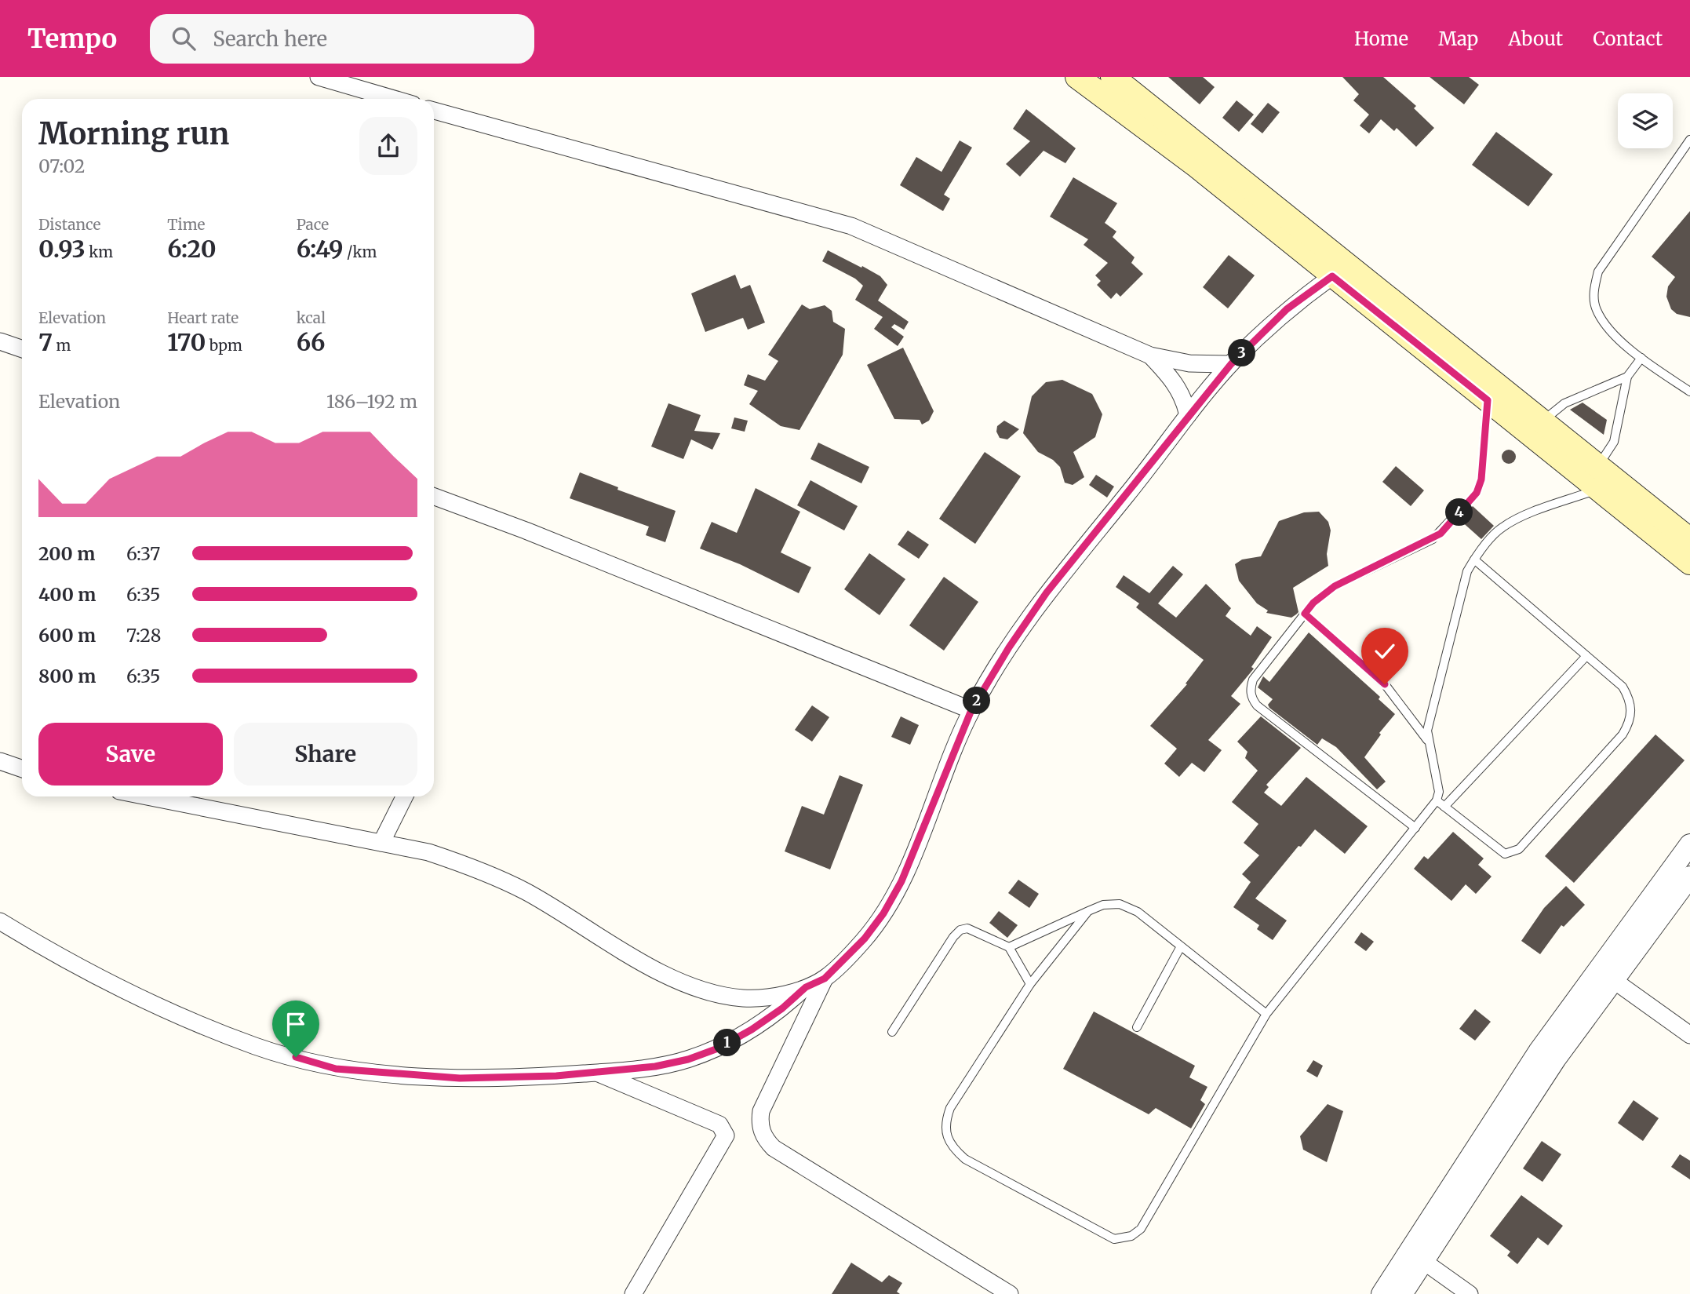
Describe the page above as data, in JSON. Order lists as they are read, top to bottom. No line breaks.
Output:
{"page":{"header":"Tempo","search":"Search here","nav":["Home","Map","About","Contact"],"heading":["Morning run","07:02"],"stats":[["Distance","0.93 km"],["Time","6:20"],["Pace","6:49 /km"],["Elevation","7 m"],["Heart rate","170 bpm"],["kcal","66"]],"pins":["3","4","2","1"],"chart":["Elevation","186–192 m"],"list":[{"name":"200 m","note":"6:37"},{"name":"400 m","note":"6:35"},{"name":"600 m","note":"7:28"},{"name":"800 m","note":"6:35"}],"buttons":["Save","Share"]}}
